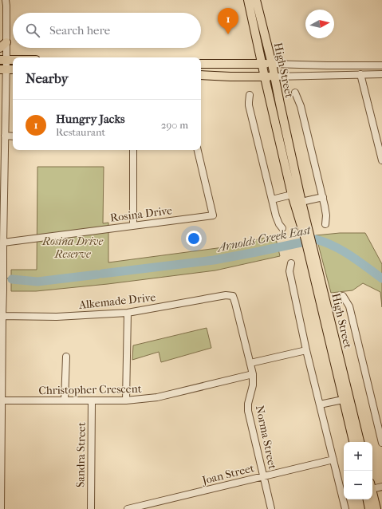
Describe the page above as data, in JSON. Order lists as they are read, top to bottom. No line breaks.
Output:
{"streets":{"main road":["High Street"],"street":["Rosina Drive","Alkemade Drive","Christopher Crescent","Norma Street","Sandra Street","Joan Street"]},"crossings":[["Alkemade Drive","Norma Street"],["Christopher Crescent","Norma Street"],["Christopher Crescent","Sandra Street"],["Norma Street","Joan Street"]],"water":["Arnolds Creek East"],"parks":["Rosina Drive Reserve"],"north":"right","page":{"pins":"1","search":"Search here","heading":"Nearby","list":[{"mark":"1","name":"Hungry Jacks","note":"Restaurant","value":"290 m"}],"map_buttons":["+","−"]}}
